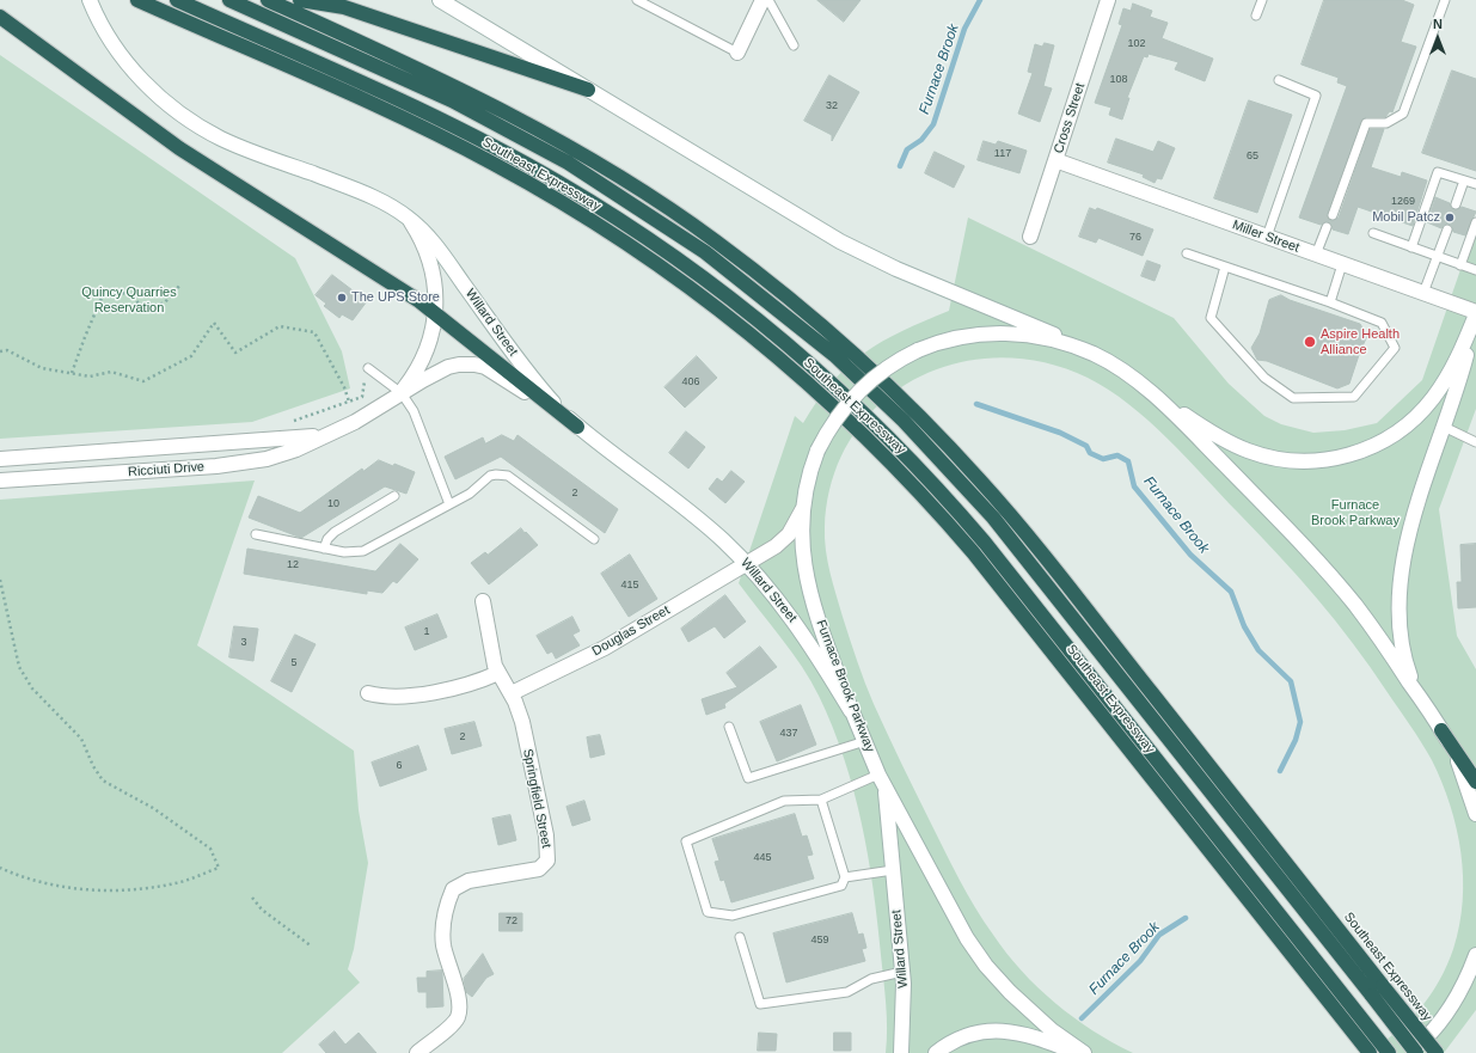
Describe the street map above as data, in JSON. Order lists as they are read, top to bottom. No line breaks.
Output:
{"streets":{"highway":["Southeast Expressway"],"main road":["Cross Street","Miller Street","Willard Street","Ricciuti Drive","Douglas Street","Furnace Brook Parkway","Springfield Street"]},"crossings":[["Cross Street","Miller Street"],["Miller Street","Furnace Brook Parkway"],["Willard Street","Ricciuti Drive"],["Willard Street","Douglas Street"],["Willard Street","Furnace Brook Parkway"],["Douglas Street","Furnace Brook Parkway"],["Douglas Street","Springfield Street"]],"water":["Furnace Brook"],"parks":["Quincy Quarries Reservation","Furnace Brook Parkway"],"places":["Mobil Patcz","The UPS Store","Aspire Health Alliance"],"house_numbers":["102","108","32","117","65","1269","76","406","2","10","12","415","1","3","5","437","2","6","445","72","459"],"north":"top"}
